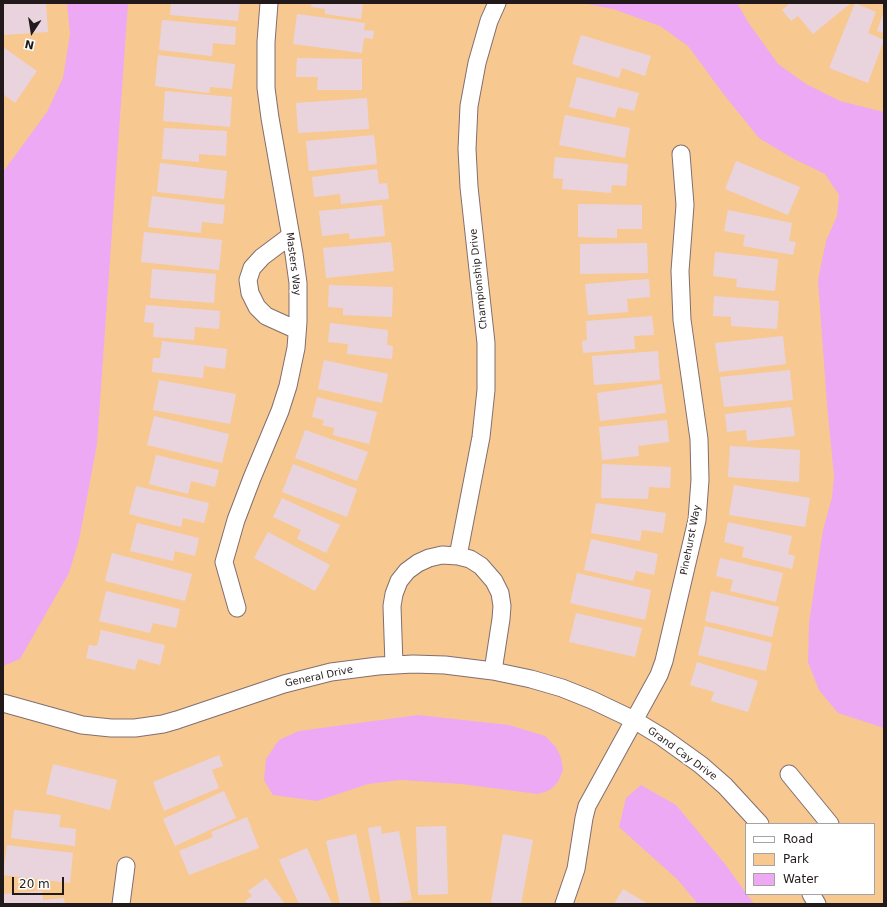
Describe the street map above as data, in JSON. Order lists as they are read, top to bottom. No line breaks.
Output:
{"streets":{"street":["Masters Way","Championship Drive","Pinehurst Way","General Drive","Grand Cay Drive"]},"crossings":[["Championship Drive","General Drive"],["Pinehurst Way","General Drive"],["Pinehurst Way","Grand Cay Drive"],["General Drive","Grand Cay Drive"]],"legend":["Road","Park","Water"],"scale_bar":"20 m","north":"bottom"}
